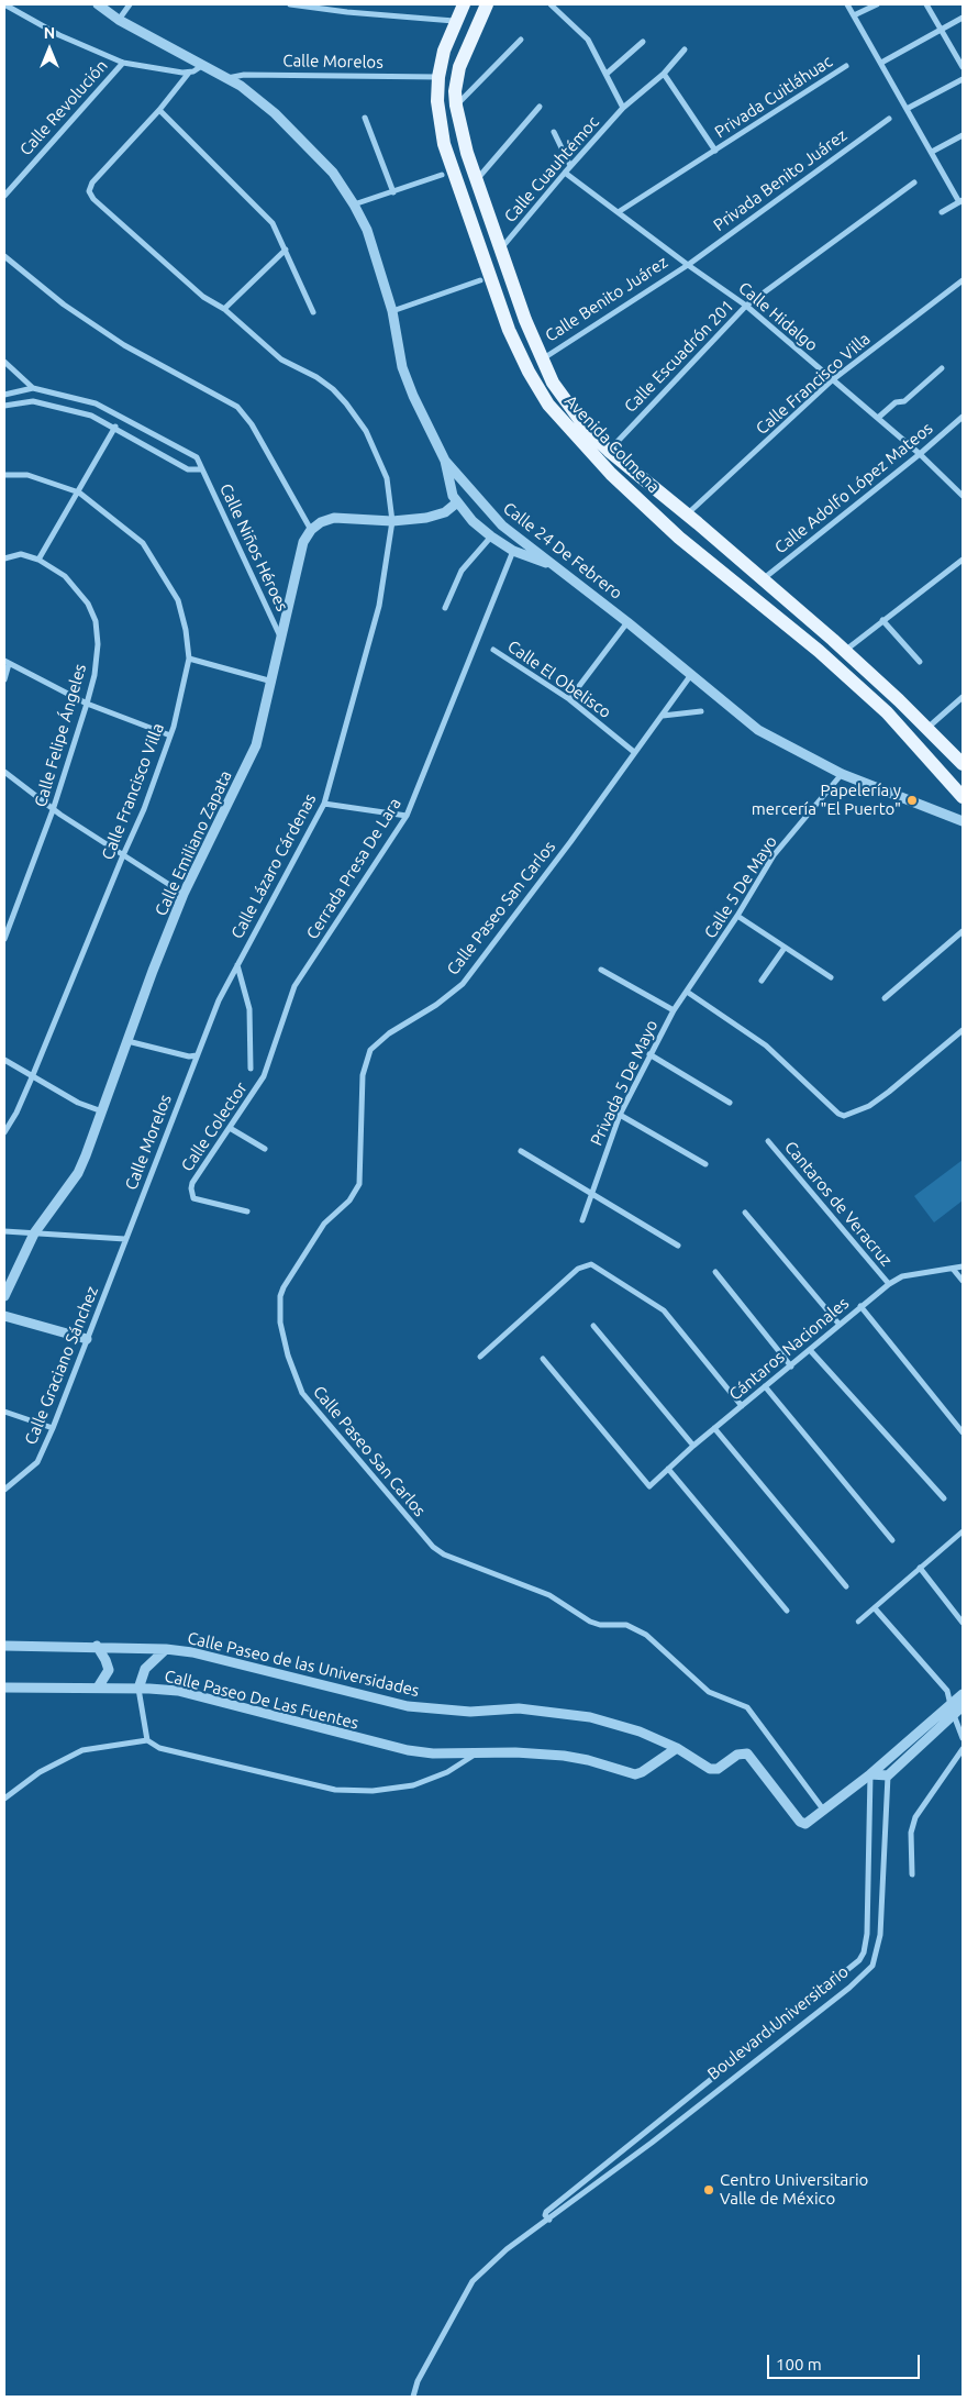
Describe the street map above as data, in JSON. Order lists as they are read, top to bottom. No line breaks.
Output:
{"streets":{"main road":["Avenida Colmena"],"street":["Calle Morelos","Privada Cuitláhuac","Calle Revolución","Calle Cuauhtémoc","Privada Benito Juárez","Calle Benito Juárez","Calle Hidalgo","Calle Escuadrón 201","Calle Francisco Villa","Calle Adolfo López Mateos","Calle Niños Héroes","Calle 24 De Febrero","Calle El Obelisco","Calle Felipe Ángeles","Calle Emiliano Zapata","Calle Lázaro Cárdenas","Cerrada Presa De Lara","Calle 5 De Mayo","Calle Paseo San Carlos","Privada 5 De Mayo","Calle Colector","Cantaros de Veracruz","Cántaros Nacionales","Calle Graciano Sánchez","Calle Paseo de las Universidades","Calle Paseo De Las Fuentes","Boulevard Universitario"]},"crossings":[["Calle Morelos","Avenida Colmena"],["Calle Morelos","Calle 24 De Febrero"],["Calle Morelos","Calle Lázaro Cárdenas"],["Calle Morelos","Calle Graciano Sánchez"],["Privada Cuitláhuac","Calle Hidalgo"],["Calle Cuauhtémoc","Calle Hidalgo"],["Calle Cuauhtémoc","Avenida Colmena"],["Privada Benito Juárez","Calle Benito Juárez"],["Privada Benito Juárez","Calle Hidalgo"],["Calle Benito Juárez","Calle Hidalgo"],["Calle Benito Juárez","Avenida Colmena"],["Calle Hidalgo","Calle Escuadrón 201"],["Calle Hidalgo","Calle Francisco Villa"],["Calle Hidalgo","Calle Adolfo López Mateos"],["Calle Escuadrón 201","Avenida Colmena"],["Calle Francisco Villa","Avenida Colmena"],["Avenida Colmena","Calle Adolfo López Mateos"],["Calle Niños Héroes","Calle Emiliano Zapata"],["Calle 24 De Febrero","Calle 5 De Mayo"],["Calle 24 De Febrero","Calle Paseo San Carlos"],["Calle El Obelisco","Calle Paseo San Carlos"],["Cerrada Presa De Lara","Calle Colector"],["Calle 5 De Mayo","Privada 5 De Mayo"],["Calle Paseo San Carlos","Calle Paseo de las Universidades"],["Cantaros de Veracruz","Cántaros Nacionales"],["Calle Paseo de las Universidades","Calle Paseo De Las Fuentes"]],"places":["Papelería y mercería \"El Puerto\"","Centro Universitario Valle de México"],"scale_bar":"100 m","north":"top"}
